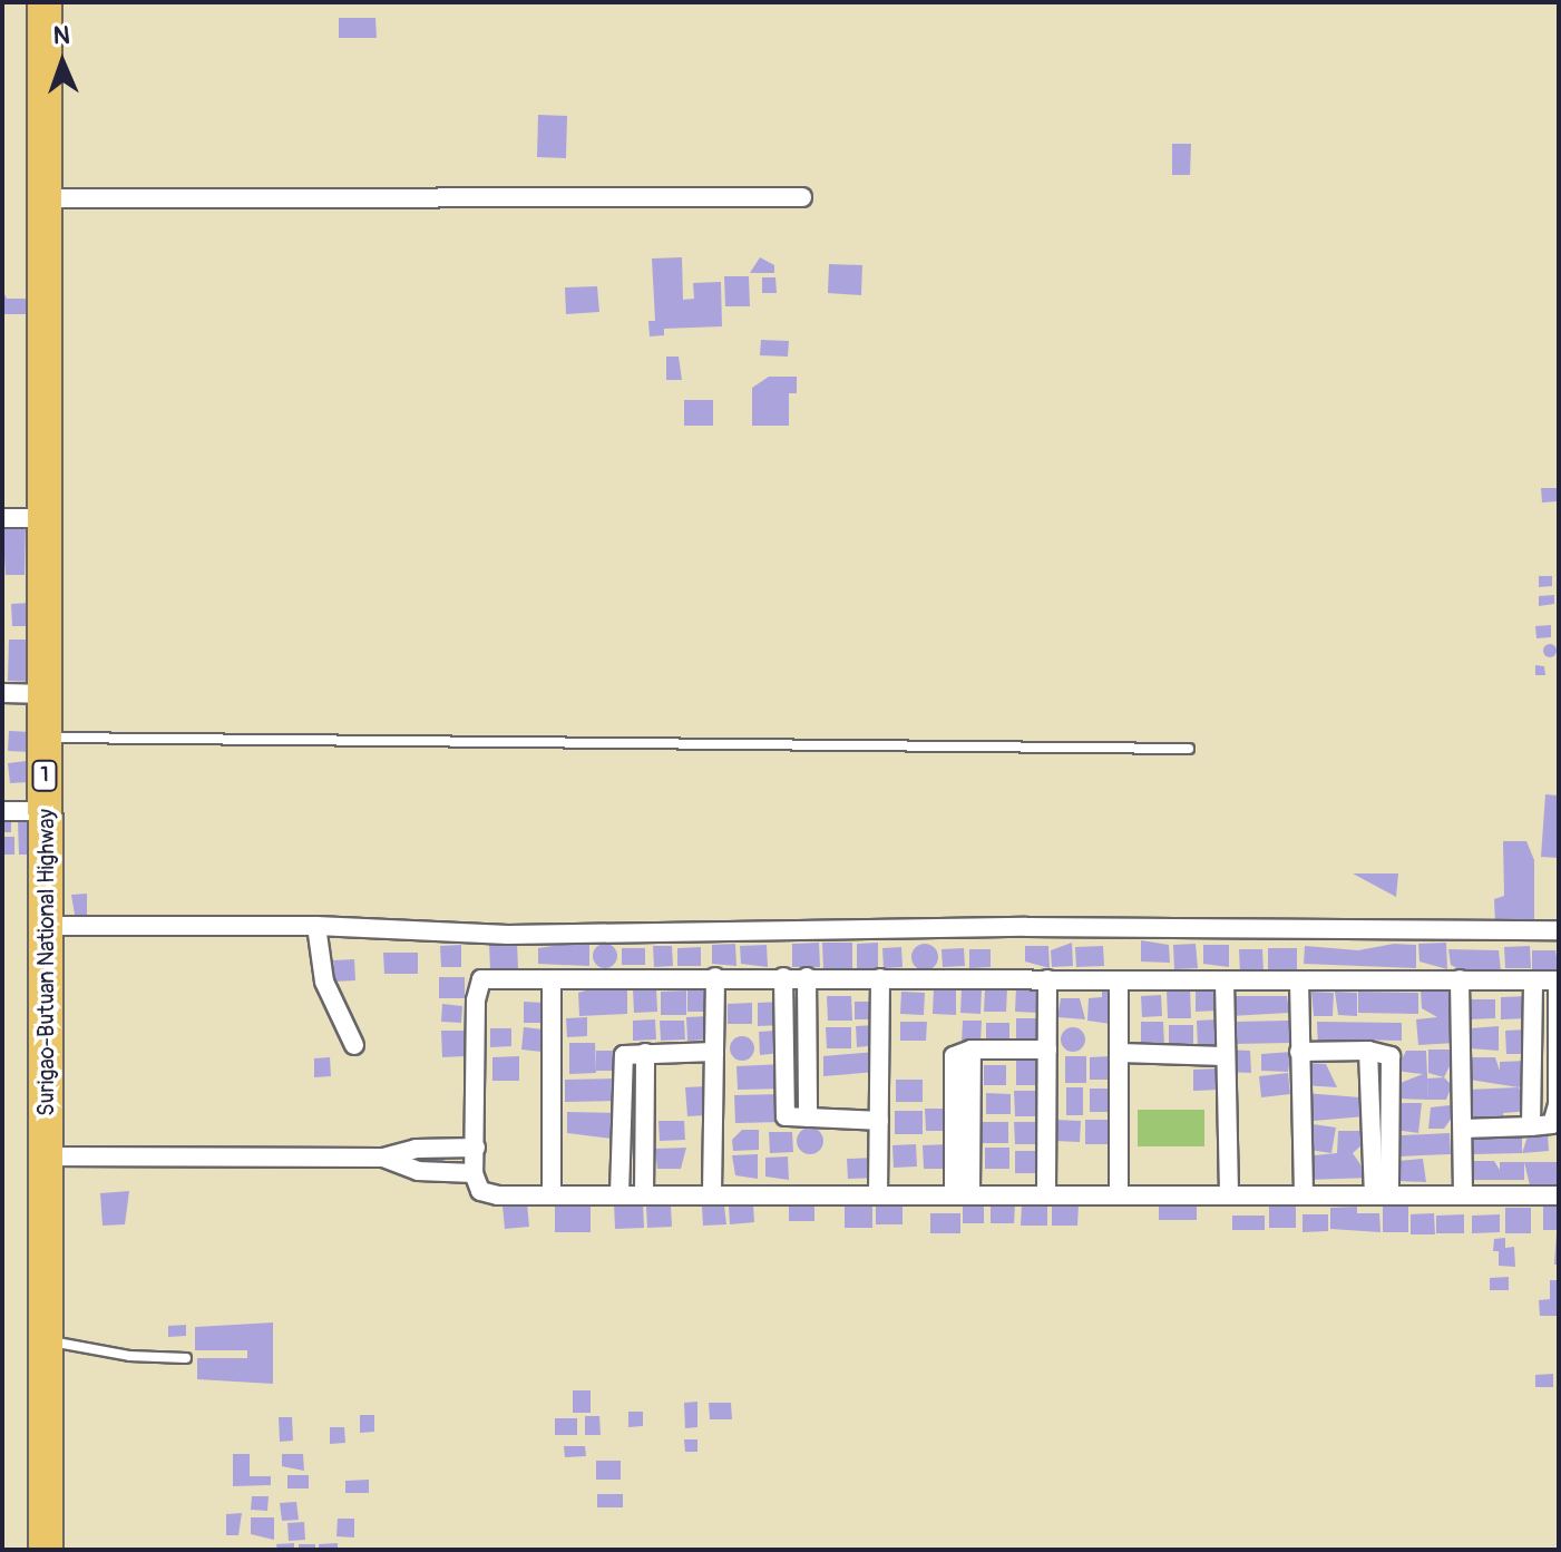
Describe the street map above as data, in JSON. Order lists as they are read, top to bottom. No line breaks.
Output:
{"streets":{"highway":["1","Surigao-Butuan National Highway"]},"north":"top"}
